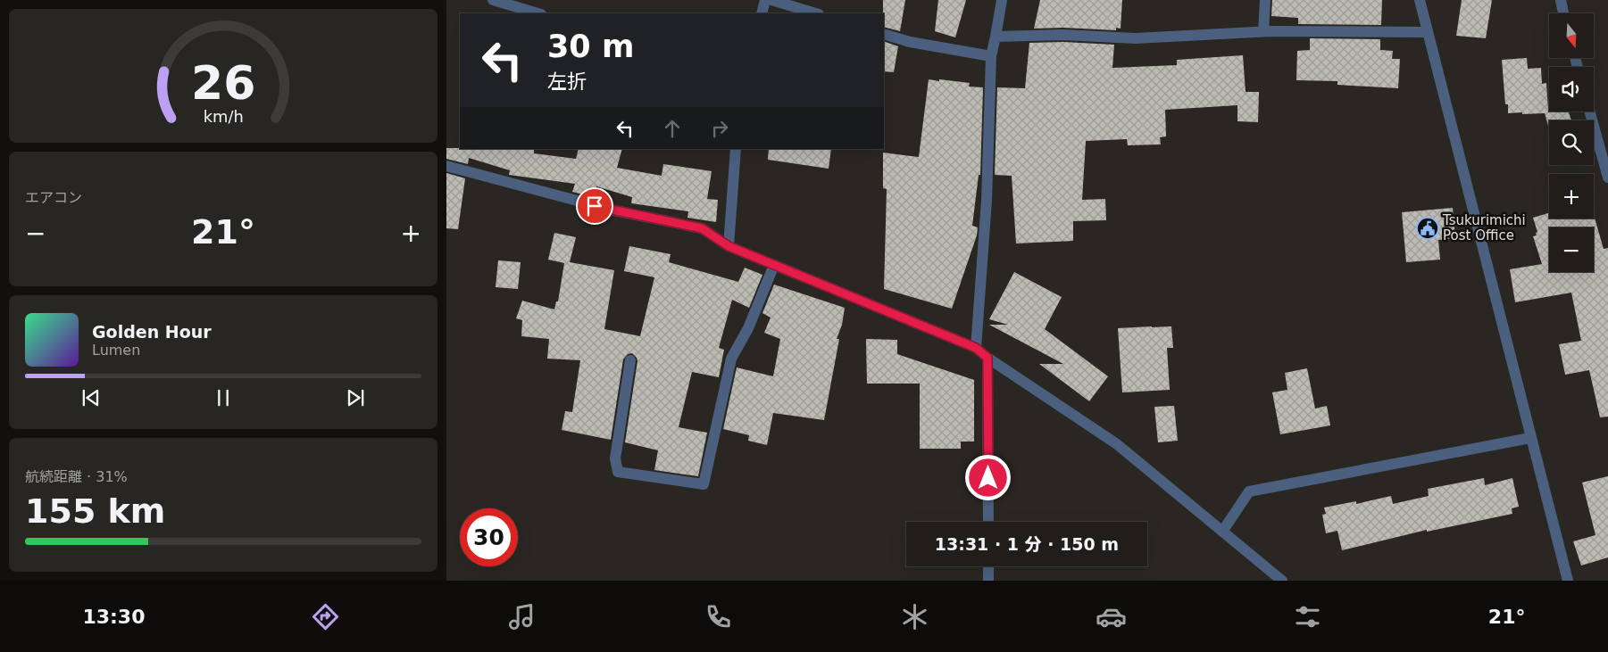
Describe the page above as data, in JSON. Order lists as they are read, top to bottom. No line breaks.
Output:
{"places":{"public building":["Tsukurimichi Post Office"]},"north":"bottom","page":{"map_buttons":["+","−"],"turn":["30 m","左折"],"tile":["エアコン",["航続距離 · 31%","155 km"]],"heat":["−","21°","+"],"song":["Golden Hour","Lumen"],"limit":"30","trip":"13:31 · 1 分 · 150 m","tabs":["13:30","21°"],"gauge":["26","km/h"]}}
